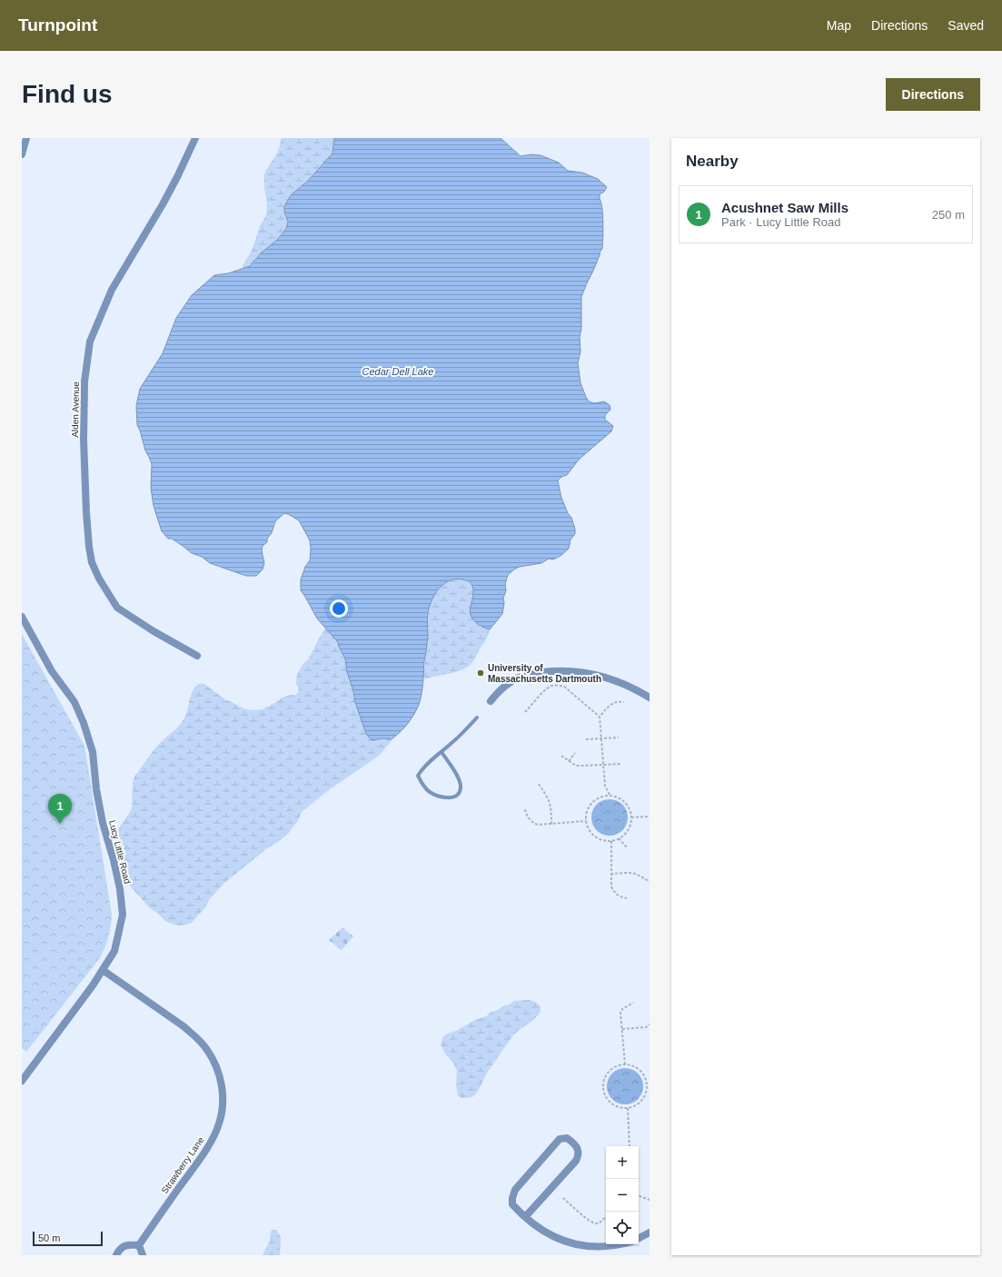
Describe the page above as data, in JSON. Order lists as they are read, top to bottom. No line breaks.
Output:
{"streets":{"street":["Alden Avenue","Lucy Little Road","Strawberry Lane"]},"crossings":[["Lucy Little Road","Strawberry Lane"]],"water":["Cedar Dell Lake"],"places":["University of Massachusetts Dartmouth"],"scale_bar":"50 m","page":{"header":"Turnpoint","nav":["Map","Directions","Saved"],"buttons":"Directions","title":"Find us","heading":"Nearby","list":[{"mark":"1","name":"Acushnet Saw Mills","note":"Park · Lucy Little Road","value":"250 m"}],"pins":"1","map_buttons":["+","−"],"scale":"50 m"}}
